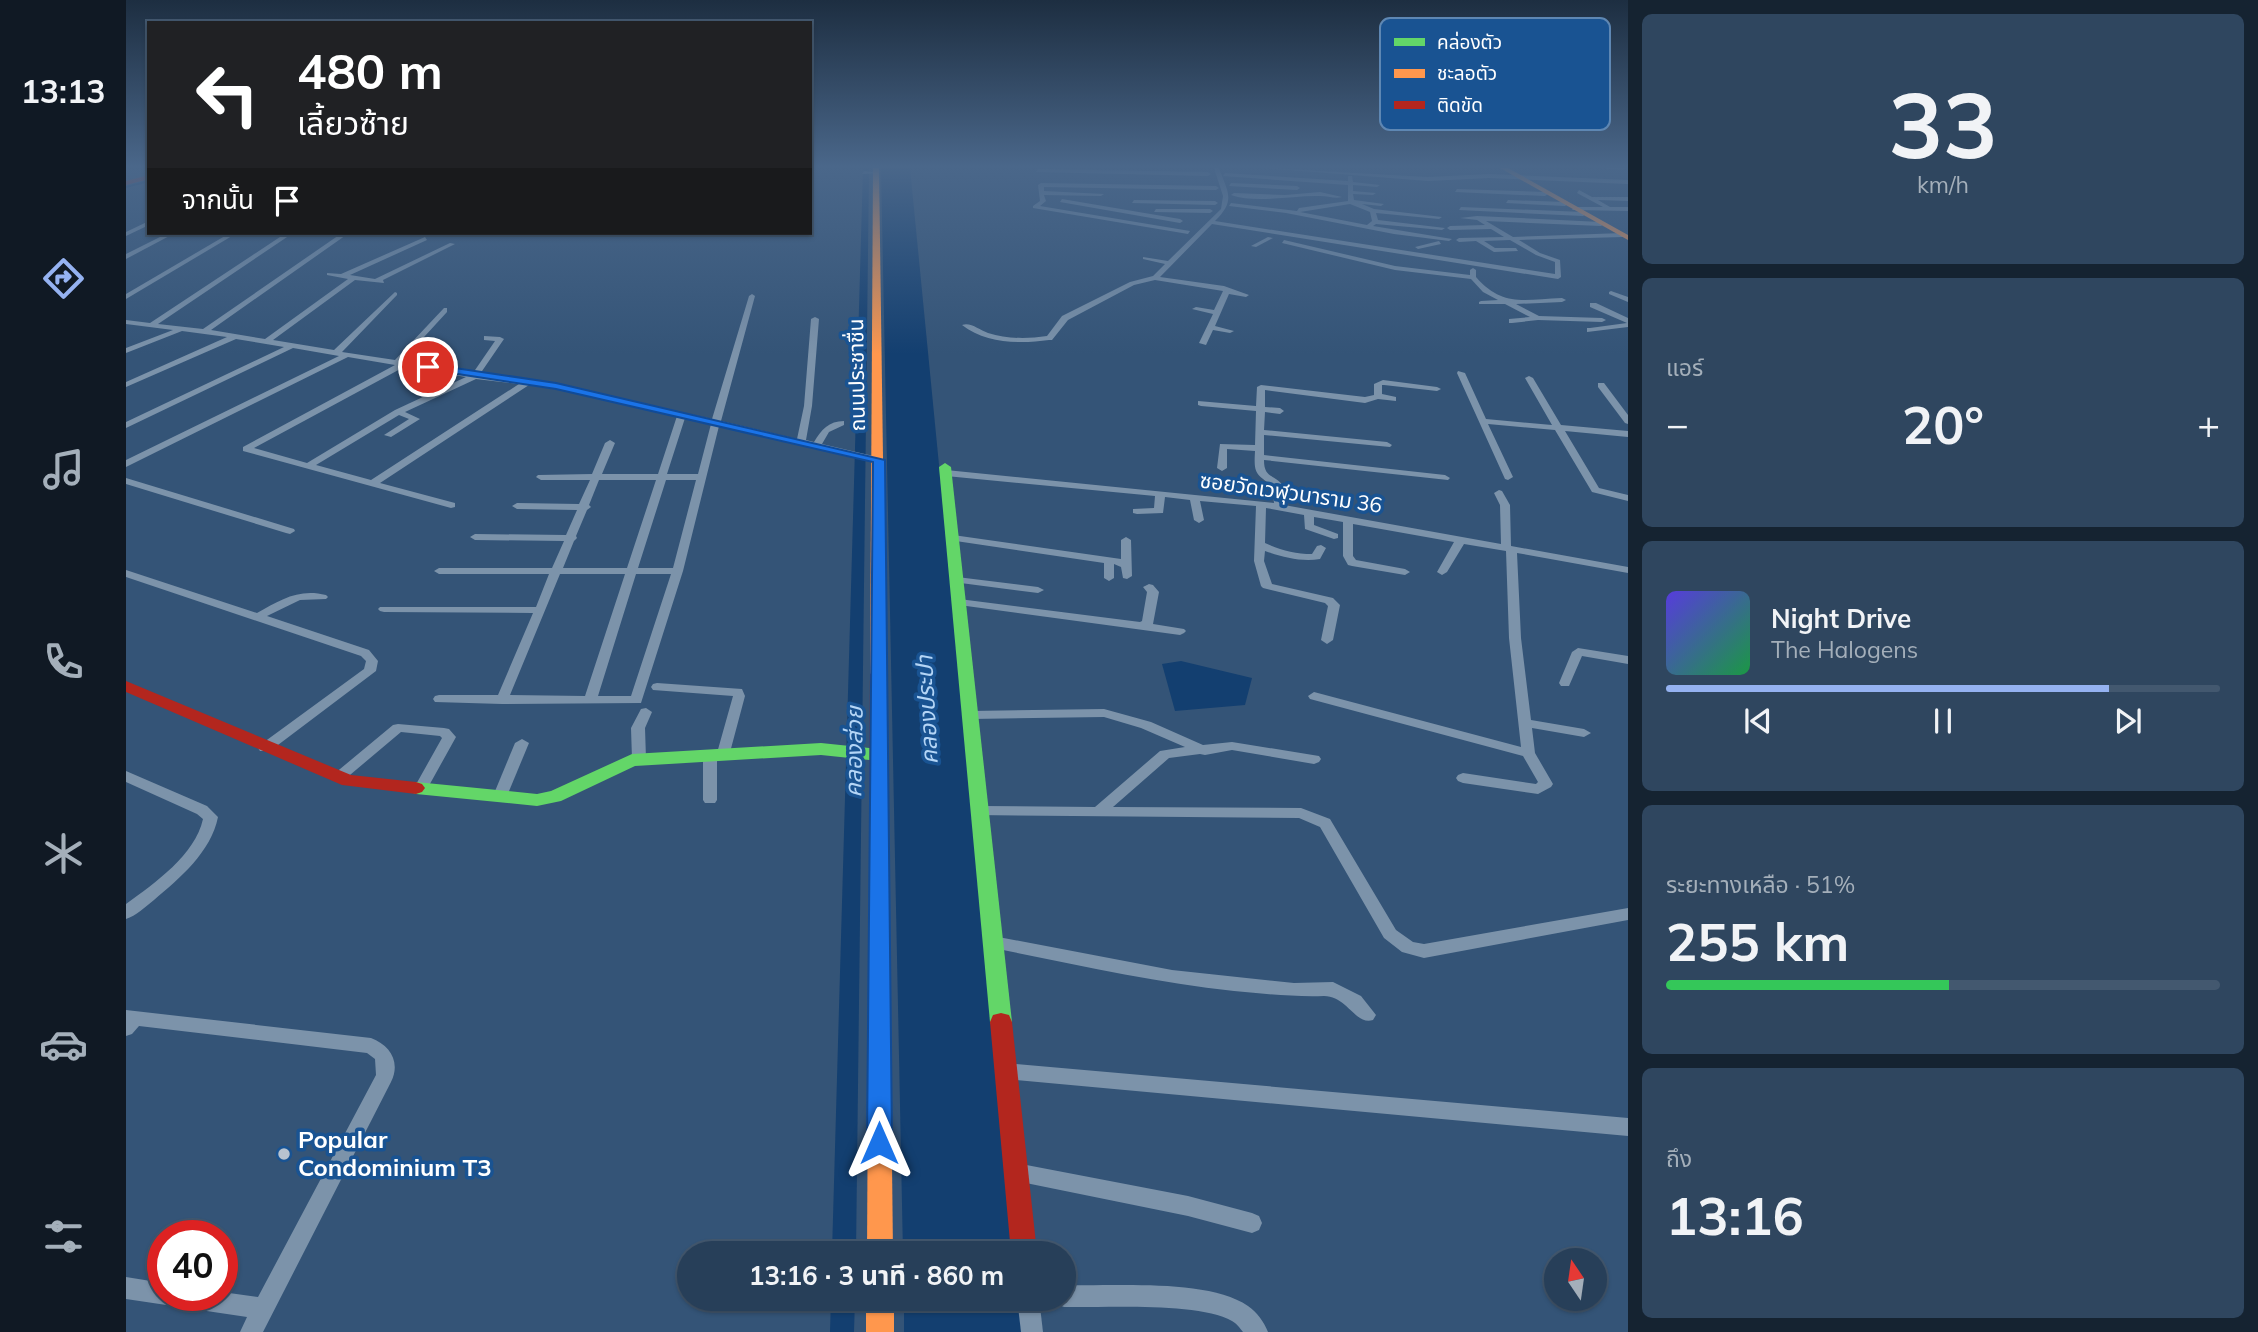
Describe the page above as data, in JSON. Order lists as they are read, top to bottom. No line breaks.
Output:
{"streets":{"main road":["ถนนประชาชื่น"],"street":["ซอยวัดเวฬุวนาราม 36"]},"water":["คลองประปา","คลองส่วย"],"places":["Popular Condominium T3"],"legend":["คล่องตัว","ชะลอตัว","ติดขัด"],"north":"top","page":{"tabs":"13:13","tile":[["33","km/h"],"แอร์",["ระยะทางเหลือ · 51%","255 km"],["ถึง","13:16"]],"turn":["480 m","เลี้ยวซ้าย"],"then":"จากนั้น","heat":["−","20°","+"],"song":["Night Drive","The Halogens"],"limit":"40","trip":"13:16 · 3 นาที · 860 m"}}
